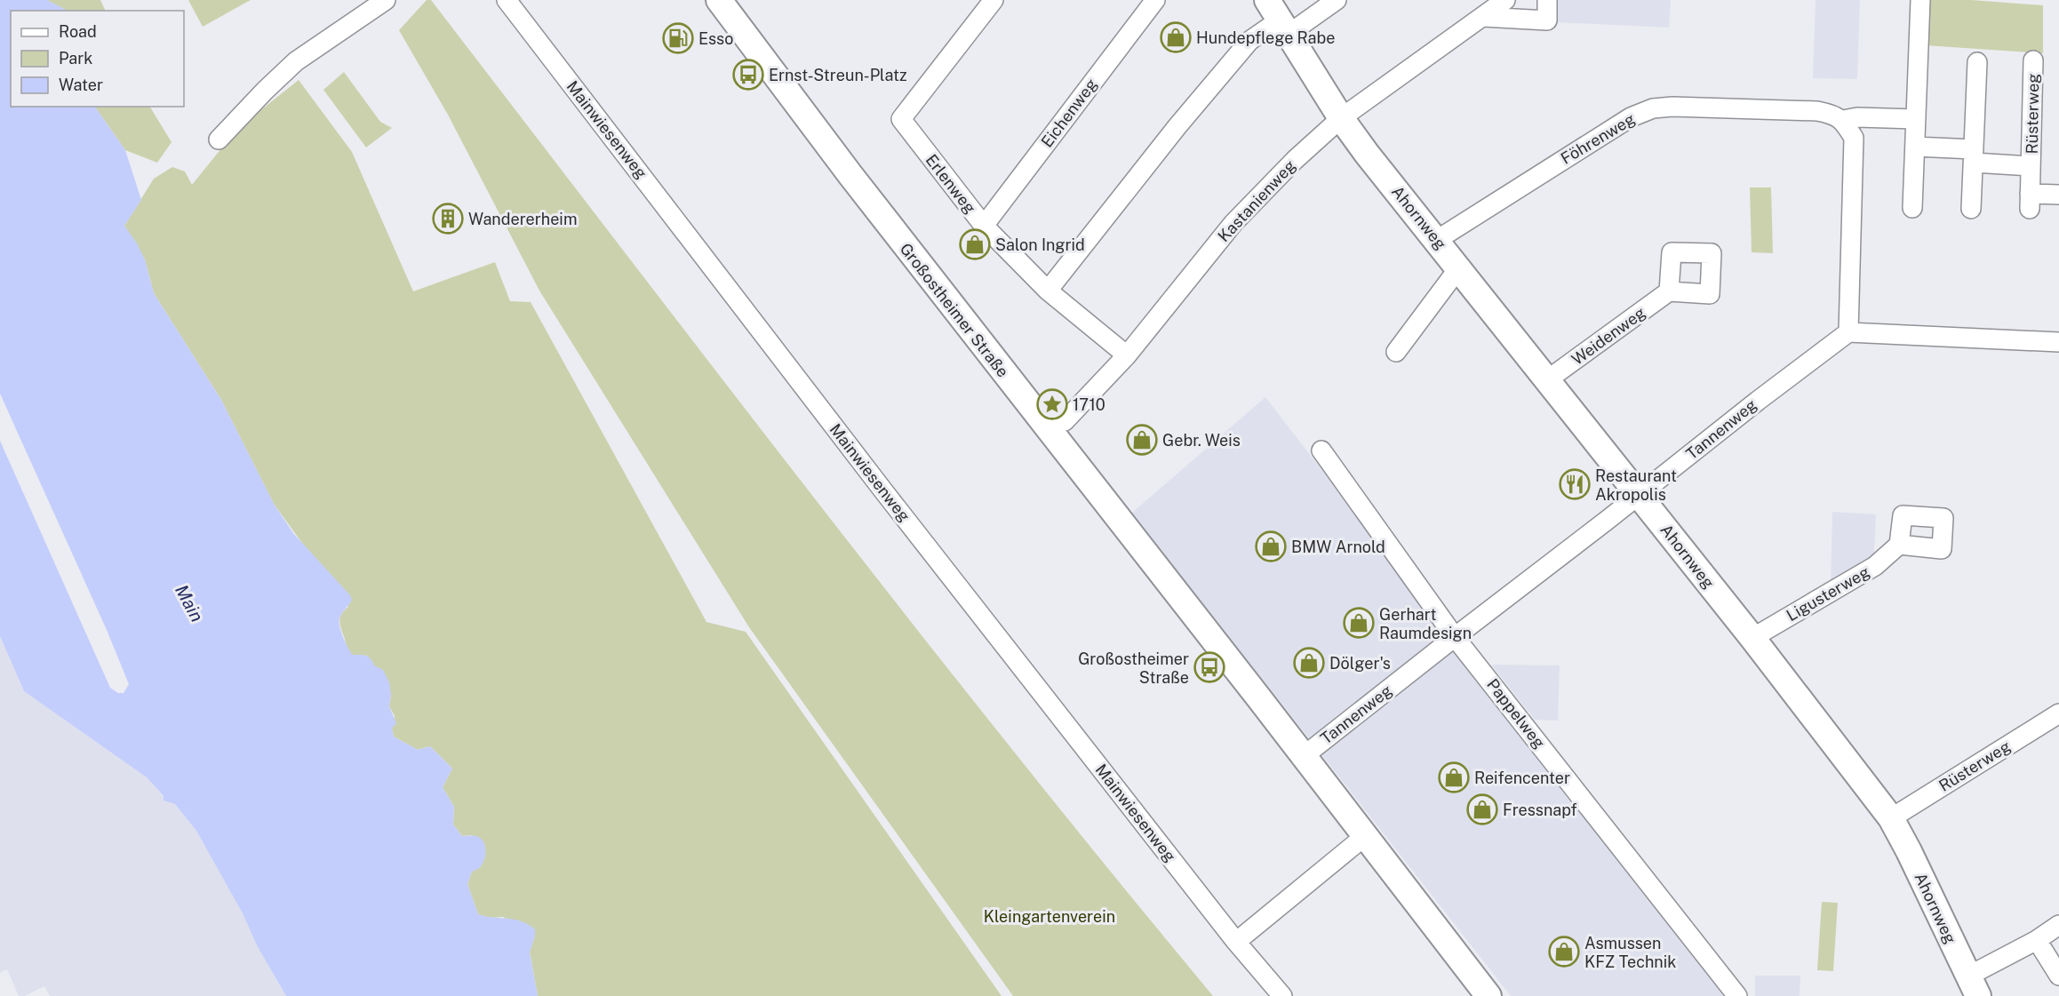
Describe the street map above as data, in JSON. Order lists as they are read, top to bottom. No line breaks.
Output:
{"streets":{"main road":["Ahornweg","Großostheimer Straße"],"street":["Eichenweg","Rüsterweg","Mainwiesenweg","Föhrenweg","Erlenweg","Kastanienweg","Weidenweg","Tannenweg","Ligusterweg","Pappelweg"]},"crossings":[["Eichenweg","Erlenweg"],["Rüsterweg","Ahornweg"],["Föhrenweg","Ahornweg"],["Erlenweg","Kastanienweg"],["Kastanienweg","Ahornweg"],["Ahornweg","Weidenweg"],["Ahornweg","Tannenweg"],["Ahornweg","Ligusterweg"],["Großostheimer Straße","Tannenweg"],["Tannenweg","Pappelweg"]],"water":["Main"],"parks":["Kleingartenverein"],"places":{"shop":["Hundepflege Rabe","Salon Ingrid","Gebr. Weis","BMW Arnold","Gerhart Raumdesign","Dölger's","Reifencenter","Fressnapf","Asmussen KFZ Technik"],"fuel station":["Esso"],"bus stop":["Ernst-Streun-Platz","Großostheimer Straße"],"building":["Wandererheim"],"place":["1710"],"restaurant":["Restaurant Akropolis"]},"legend":["Road","Park","Water"]}
